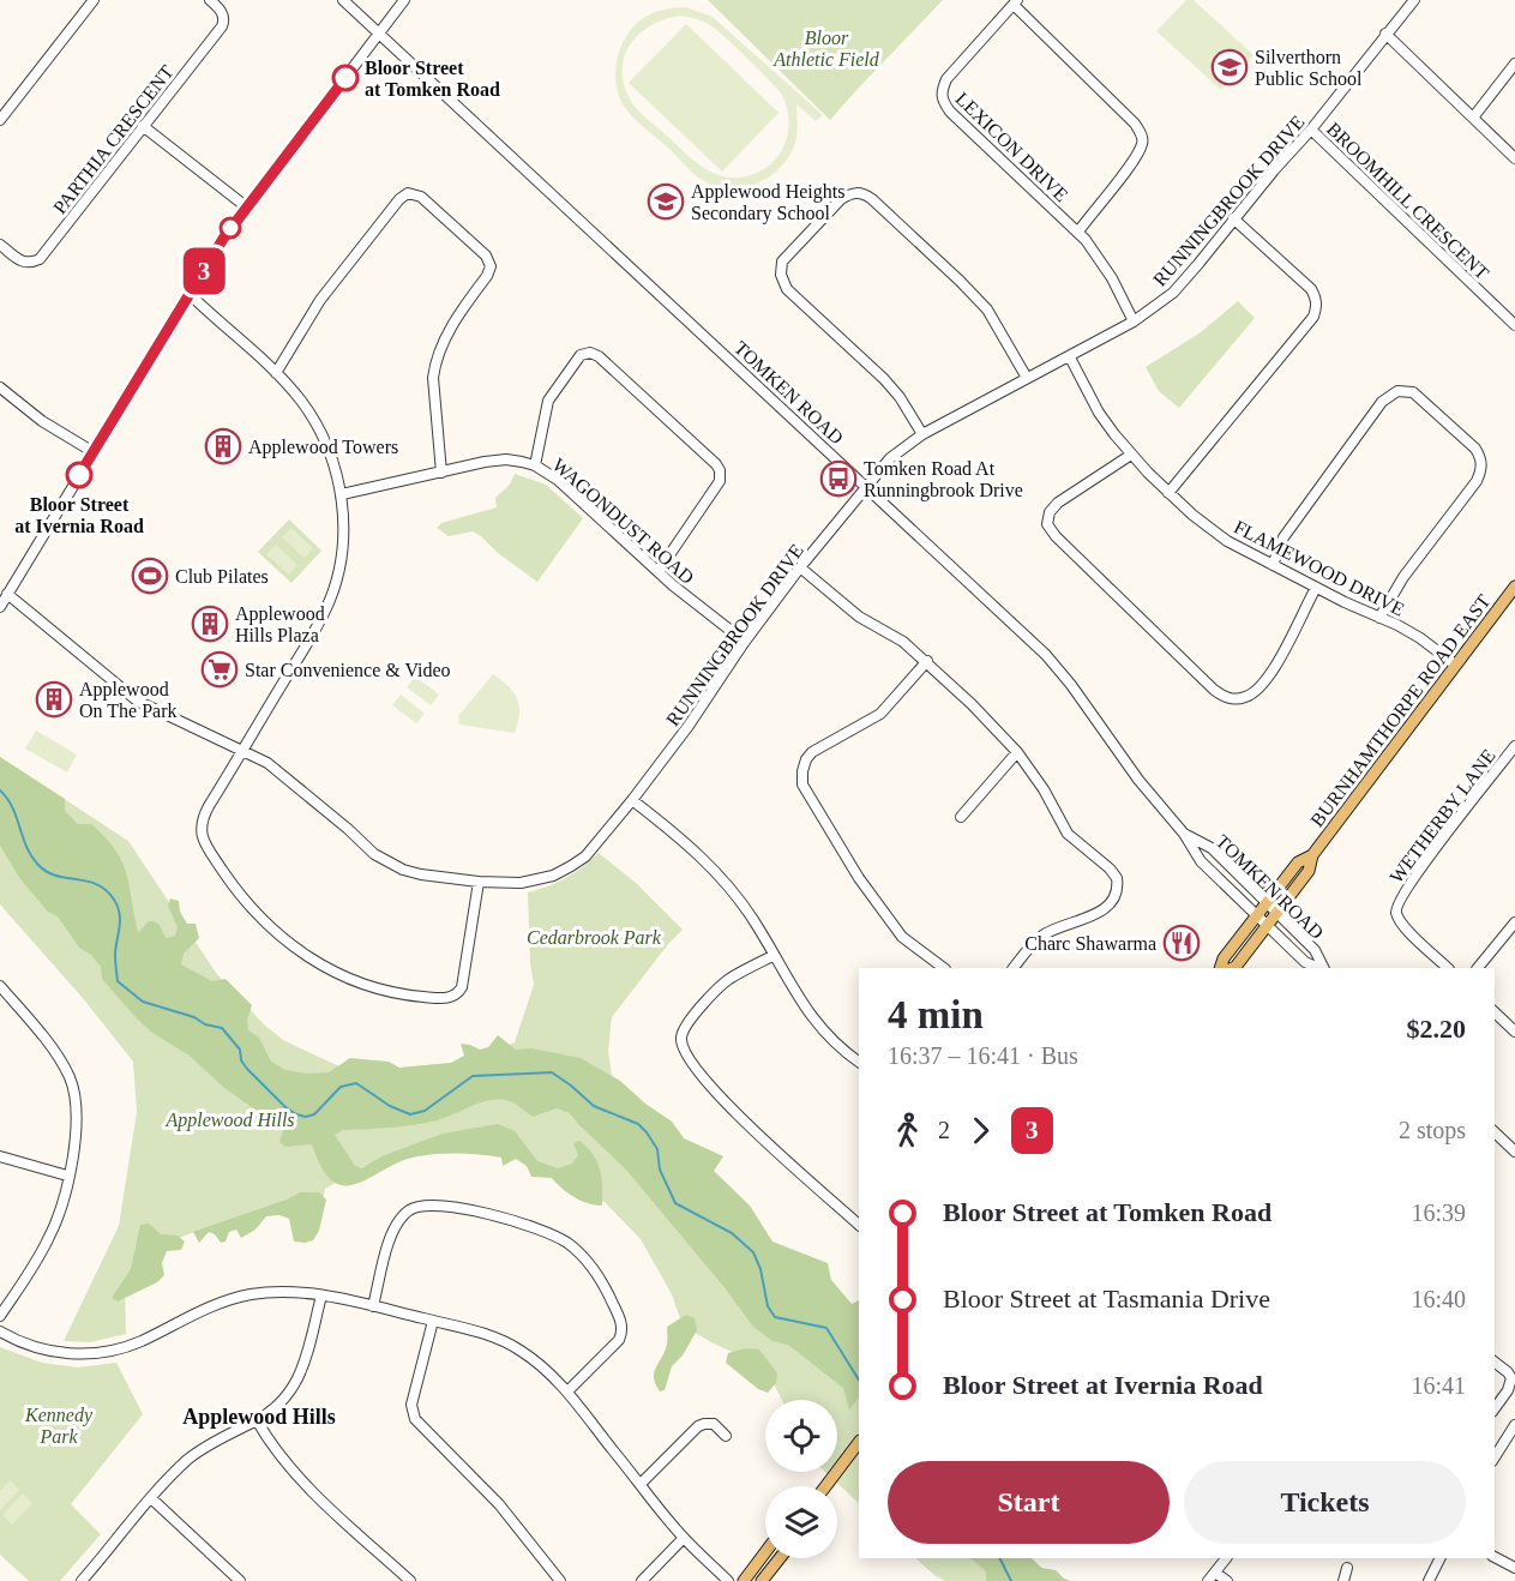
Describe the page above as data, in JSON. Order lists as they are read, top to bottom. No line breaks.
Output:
{"streets":{"main road":["BURNHAMTHORPE ROAD EAST"],"street":["PARTHIA CRESCENT","LEXICON DRIVE","RUNNINGBROOK DRIVE","BROOMHILL CRESCENT","TOMKEN ROAD","WAGONDUST ROAD","FLAMEWOOD DRIVE","WETHERBY LANE"]},"crossings":[["LEXICON DRIVE","RUNNINGBROOK DRIVE"],["RUNNINGBROOK DRIVE","BROOMHILL CRESCENT"],["RUNNINGBROOK DRIVE","TOMKEN ROAD"],["RUNNINGBROOK DRIVE","WAGONDUST ROAD"],["RUNNINGBROOK DRIVE","FLAMEWOOD DRIVE"],["TOMKEN ROAD","BURNHAMTHORPE ROAD EAST"],["FLAMEWOOD DRIVE","BURNHAMTHORPE ROAD EAST"]],"districts":["Applewood Hills"],"parks":["Bloor Athletic Field","Cedarbrook Park","Applewood Hills","Kennedy Park"],"places":{"school or university":["Silverthorn Public School","Applewood Heights Secondary School"],"other":["Bloor Street at Tomken Road","Bloor Street at Ivernia Road"],"building":["Applewood Towers","Applewood Hills Plaza","Applewood On The Park"],"bus stop":["Tomken Road At Runningbrook Drive"],"sports":["Club Pilates"],"supermarket":["Star Convenience & Video"],"restaurant":["Charc Shawarma"]},"lines":["bus line 3"],"page":{"on_map":"3","heading":["4 min","16:37 – 16:41 · Bus","$2.20"],"legs":["2","3","2 stops"],"list":[{"name":"Bloor Street at Tomken Road","value":"16:39"},{"name":"Bloor Street at Tasmania Drive","value":"16:40"},{"name":"Bloor Street at Ivernia Road","value":"16:41"}],"buttons":["Start","Tickets"]}}
